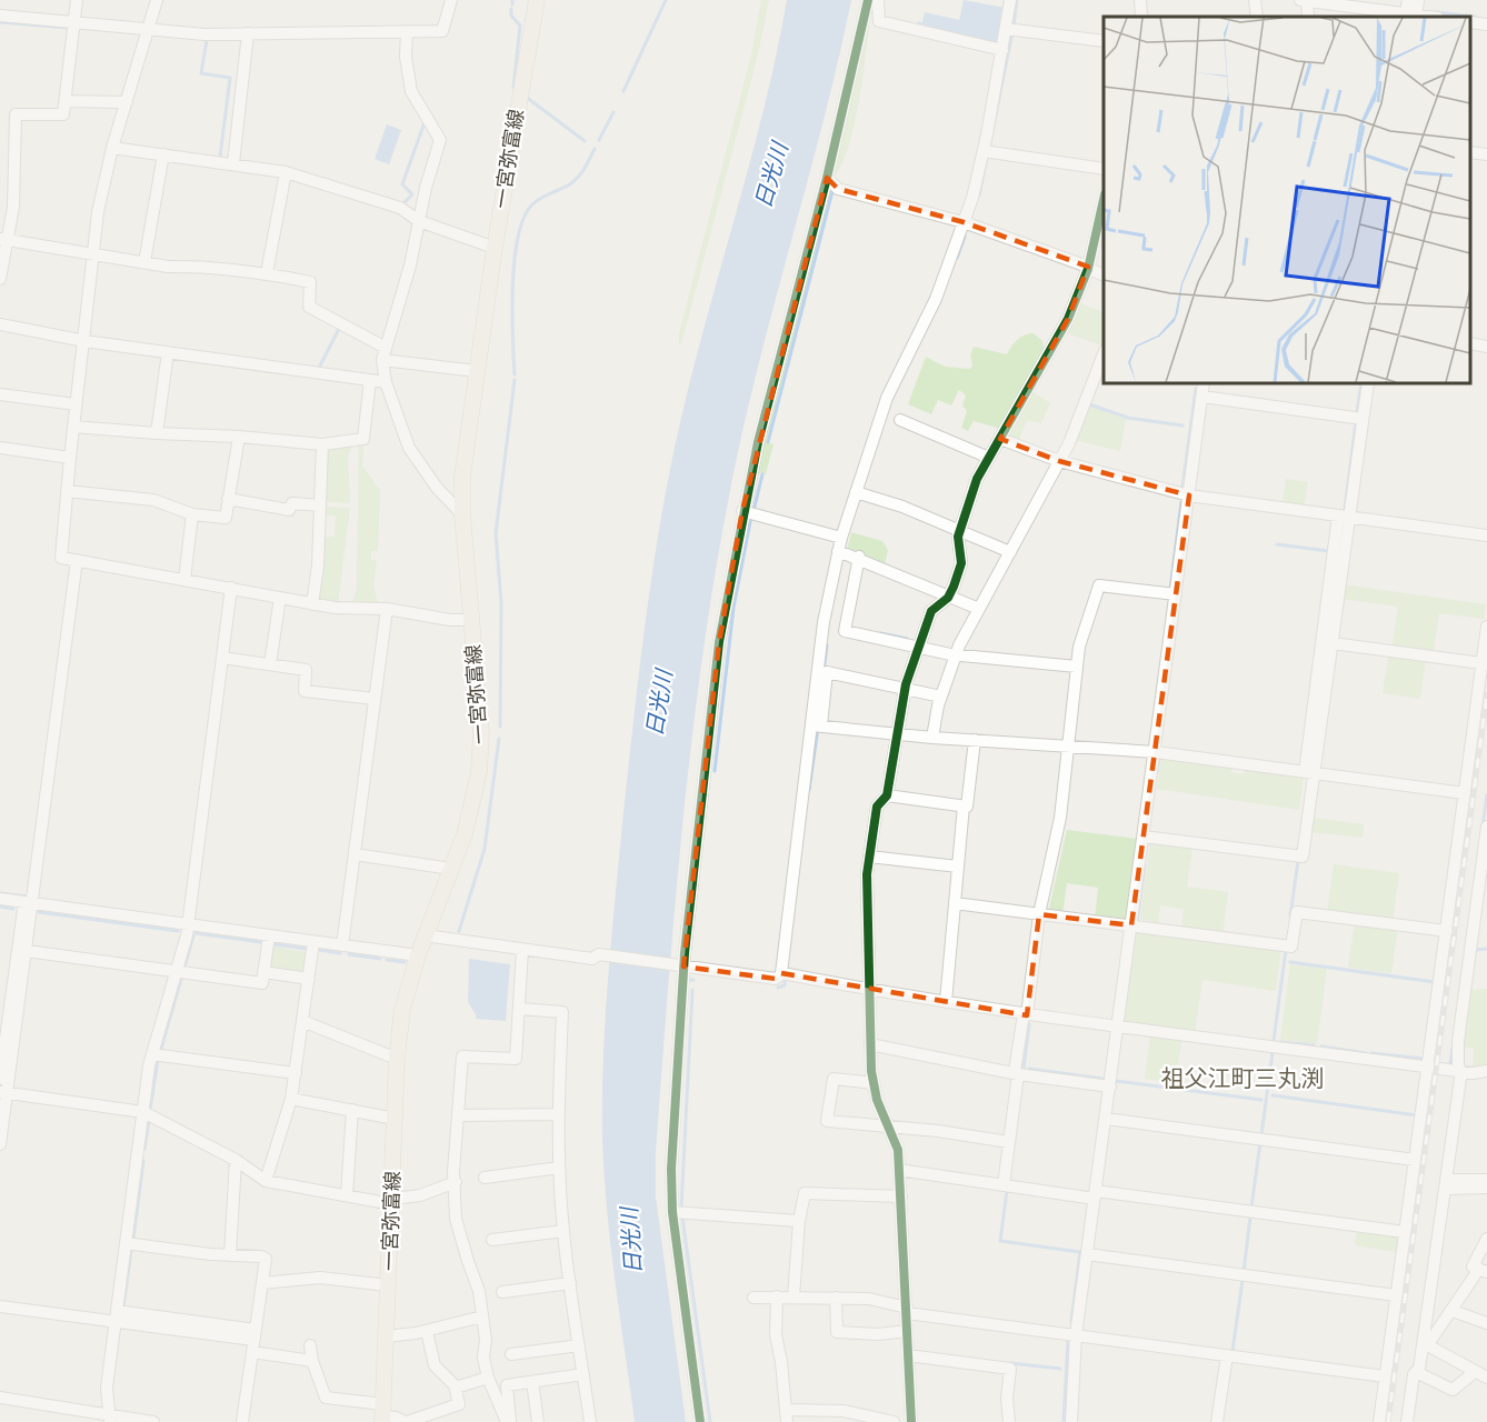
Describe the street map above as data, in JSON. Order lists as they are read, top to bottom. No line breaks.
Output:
{"streets":{"main road":["一宮弥富線"]},"districts":["祖父江町三丸渕"],"water":["日光川"]}
